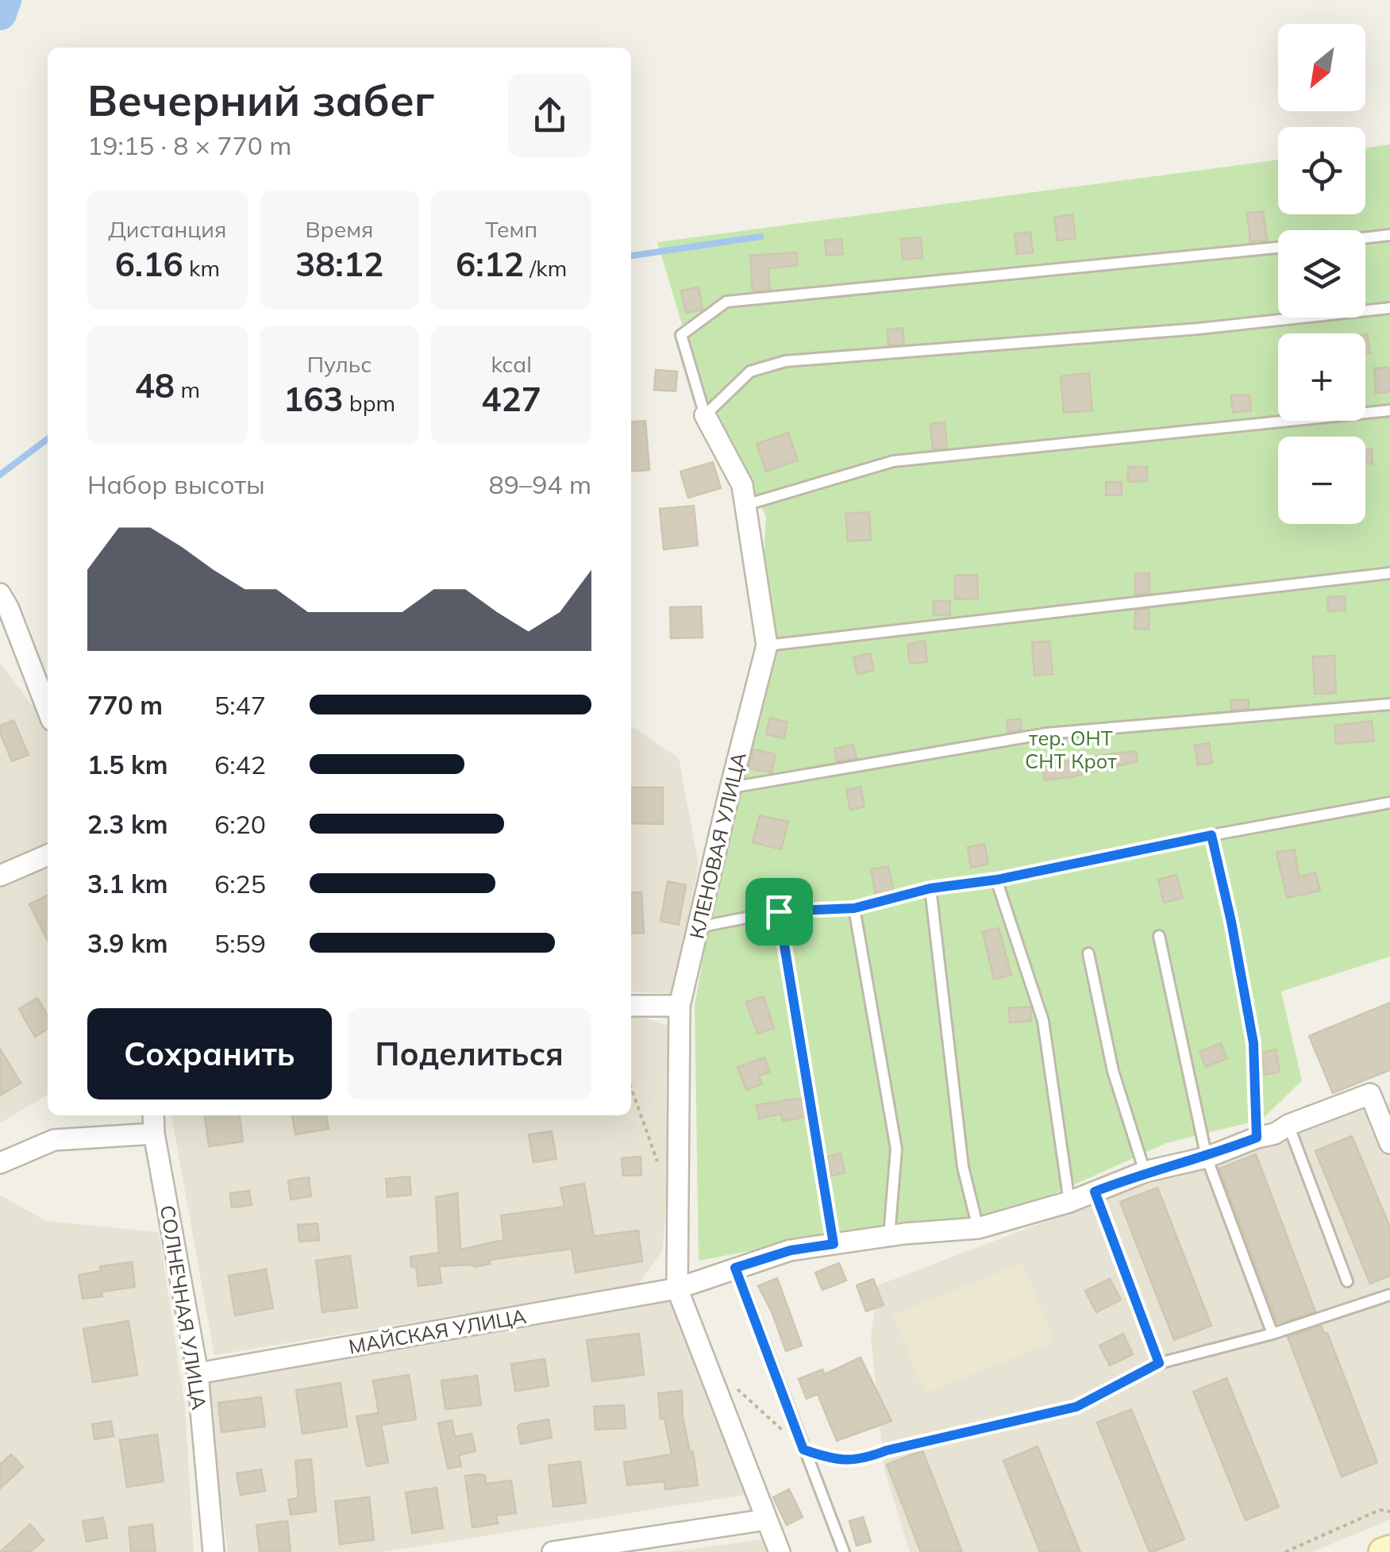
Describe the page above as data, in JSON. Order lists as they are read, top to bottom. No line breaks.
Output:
{"streets":{"street":["КЛЕНОВАЯ УЛИЦА","СОЛНЕЧНАЯ УЛИЦА","МАЙСКАЯ УЛИЦА"]},"crossings":[["КЛЕНОВАЯ УЛИЦА","МАЙСКАЯ УЛИЦА"],["СОЛНЕЧНАЯ УЛИЦА","МАЙСКАЯ УЛИЦА"]],"parks":["тер. ОНТ СНТ Крот"],"north":"bottom left","page":{"map_buttons":["+","−"],"heading":["Вечерний забег","19:15 · 8 × 770 m"],"stats":[["Дистанция","6.16 km"],["Время","38:12"],["Темп","6:12 /km"],["48 m"],["Пульс","163 bpm"],["kcal","427"]],"chart":["Набор высоты","89–94 m"],"list":[{"name":"770 m","note":"5:47"},{"name":"1.5 km","note":"6:42"},{"name":"2.3 km","note":"6:20"},{"name":"3.1 km","note":"6:25"},{"name":"3.9 km","note":"5:59"}],"buttons":["Сохранить","Поделиться"]}}
